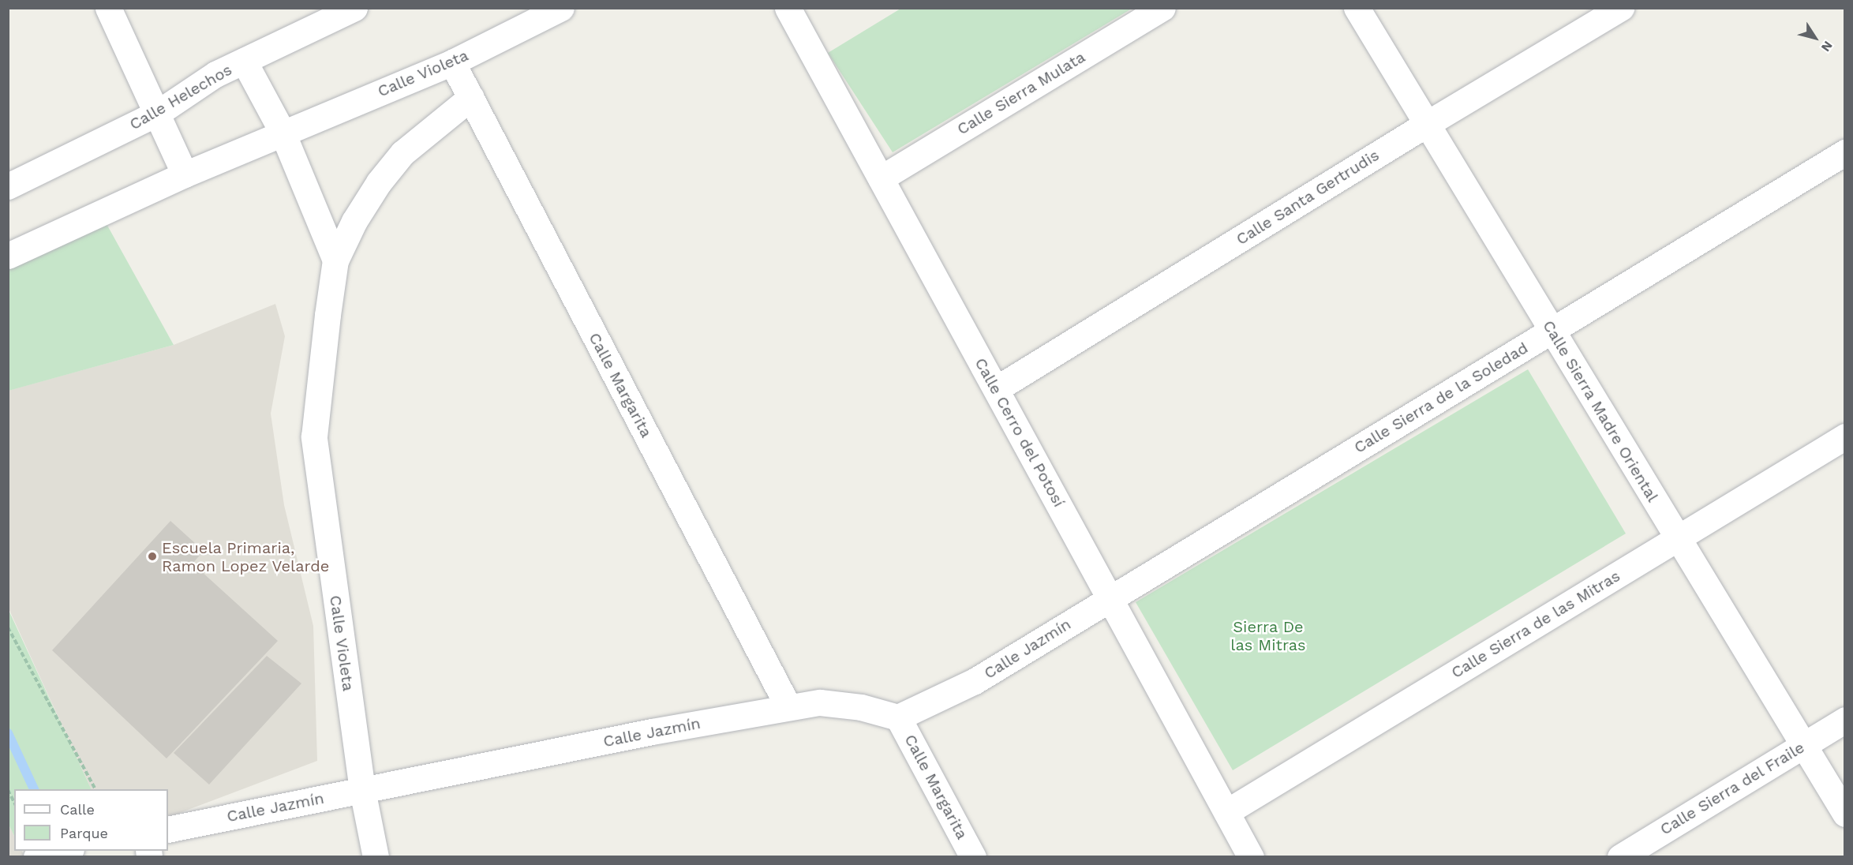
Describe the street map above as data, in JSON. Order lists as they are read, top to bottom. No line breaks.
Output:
{"streets":{"street":["Calle Violeta","Calle Sierra Mulata","Calle Helechos","Calle Santa Gertrudis","Calle Margarita","Calle Sierra de la Soledad","Calle Sierra Madre Oriental","Calle Cerro del Potosí","Calle Sierra de las Mitras","Calle Jazmín","Calle Sierra del Fraile"]},"crossings":[["Calle Violeta","Calle Helechos"],["Calle Violeta","Calle Margarita"],["Calle Violeta","Calle Jazmín"],["Calle Sierra Mulata","Calle Cerro del Potosí"],["Calle Santa Gertrudis","Calle Sierra Madre Oriental"],["Calle Santa Gertrudis","Calle Cerro del Potosí"],["Calle Margarita","Calle Jazmín"],["Calle Sierra de la Soledad","Calle Sierra Madre Oriental"],["Calle Sierra de la Soledad","Calle Cerro del Potosí"],["Calle Sierra de la Soledad","Calle Jazmín"],["Calle Sierra Madre Oriental","Calle Sierra de las Mitras"],["Calle Sierra Madre Oriental","Calle Sierra del Fraile"],["Calle Cerro del Potosí","Calle Sierra de las Mitras"],["Calle Cerro del Potosí","Calle Jazmín"]],"parks":["Sierra De las Mitras"],"places":["Escuela Primaria, Ramon Lopez Velarde"],"legend":["Calle","Parque"],"north":"bottom right"}
